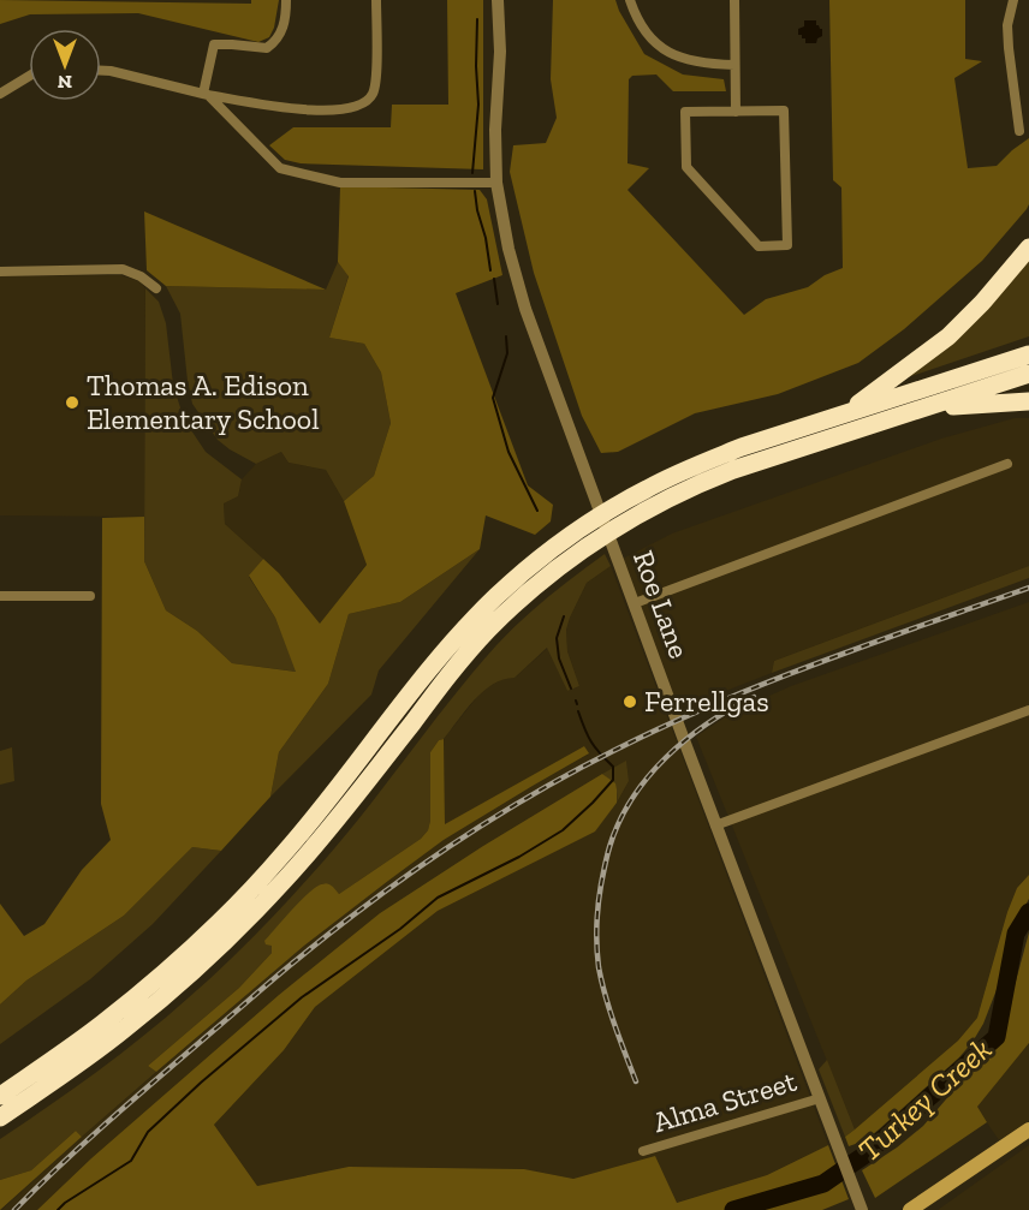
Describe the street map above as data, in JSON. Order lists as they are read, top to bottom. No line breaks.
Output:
{"streets":{"street":["Roe Lane","Alma Street"]},"crossings":[["Roe Lane","Alma Street"]],"water":["Turkey Creek"],"places":["Thomas A. Edison Elementary School","Ferrellgas"],"north":"bottom"}
